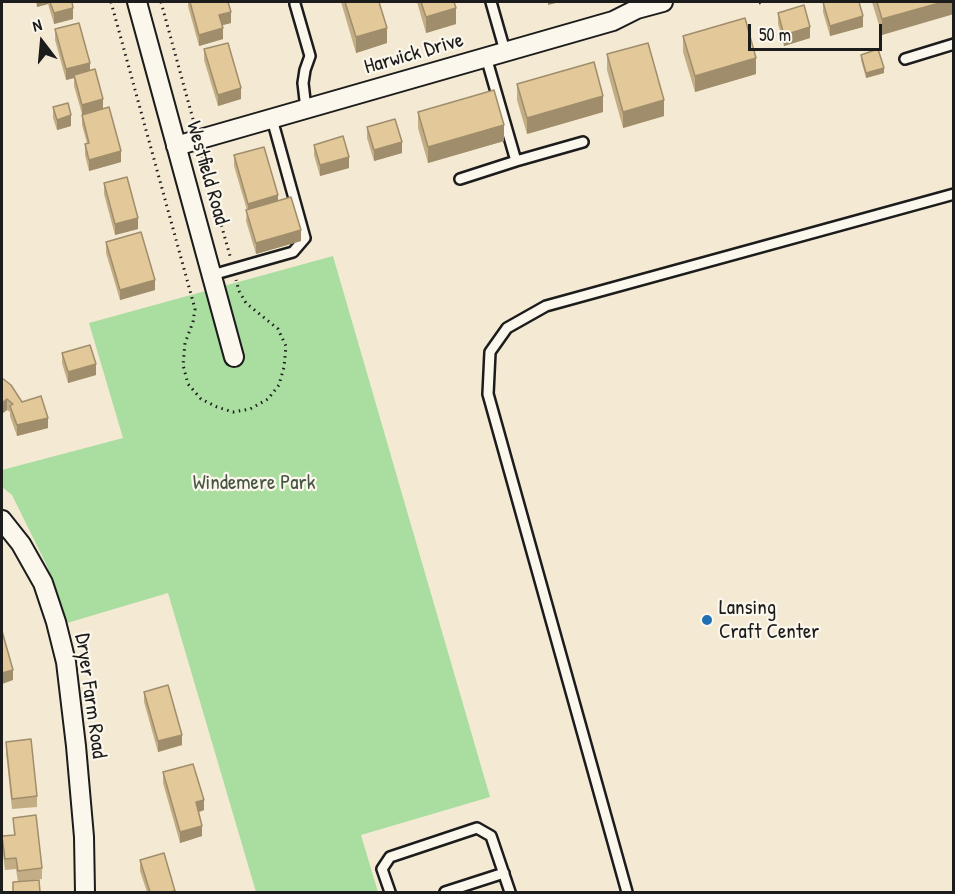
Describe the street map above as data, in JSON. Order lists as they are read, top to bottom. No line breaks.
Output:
{"streets":{"street":["Harwick Drive","Westfield Road","Dryer Farm Road"]},"crossings":[["Harwick Drive","Westfield Road"]],"parks":["Windemere Park"],"places":["Lansing Craft Center"],"scale_bar":"50 m","north":"top"}
